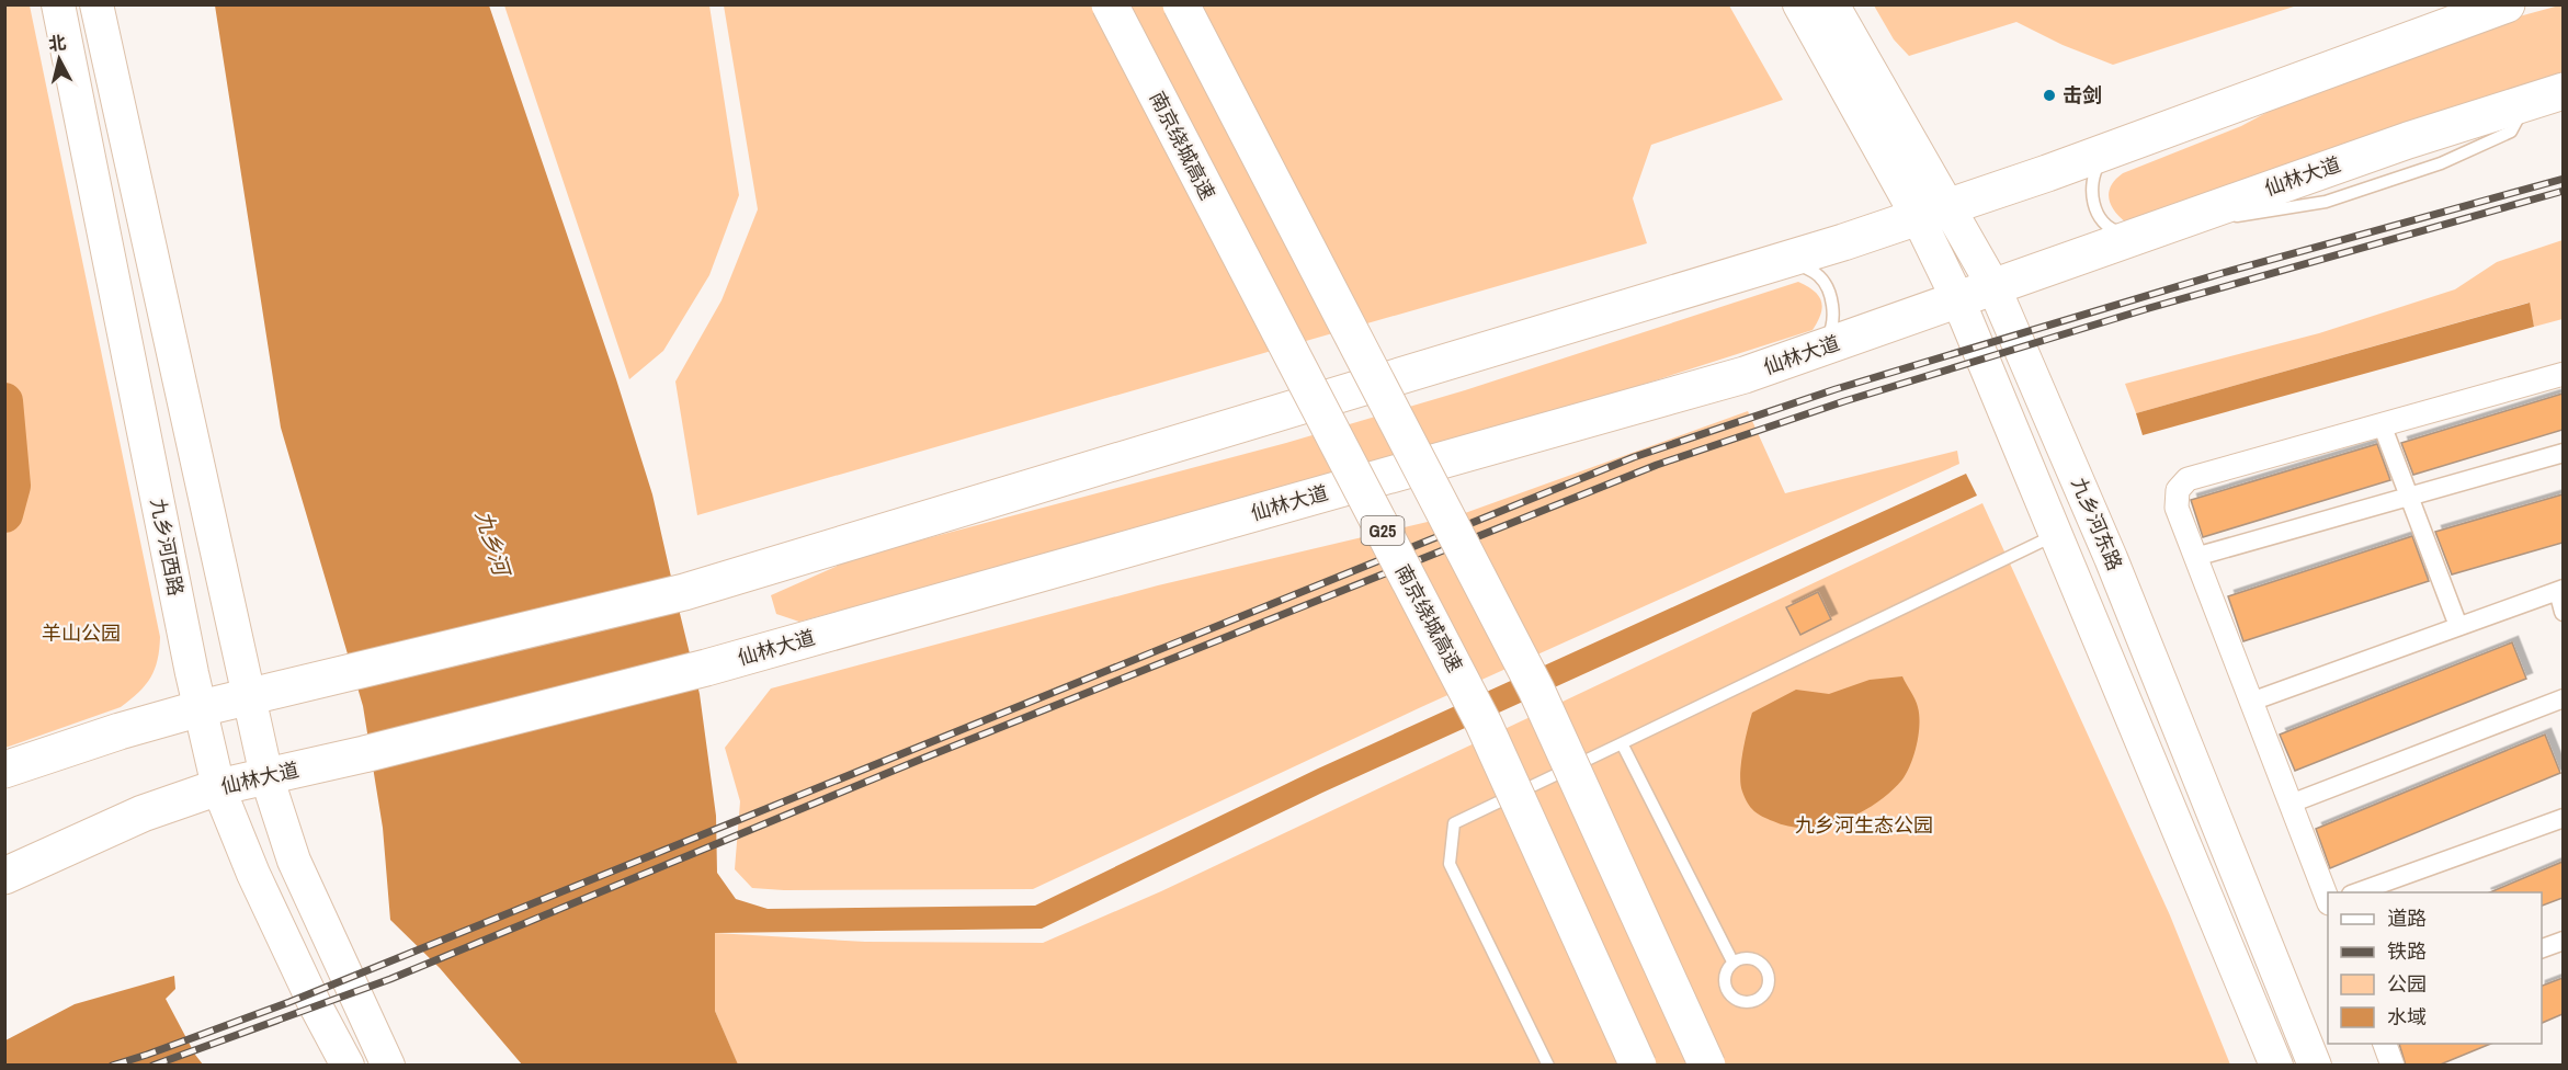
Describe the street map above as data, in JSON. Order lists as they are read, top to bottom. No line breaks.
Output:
{"streets":{"main road":["南京绕城高速","仙林大道","九乡河东路","G25","九乡河西路"]},"crossings":[["仙林大道","九乡河东路"],["仙林大道","九乡河西路"]],"water":["九乡河"],"parks":["羊山公园","九乡河生态公园"],"places":["击剑"],"legend":["道路","铁路","公园","水域"],"north":"top"}
